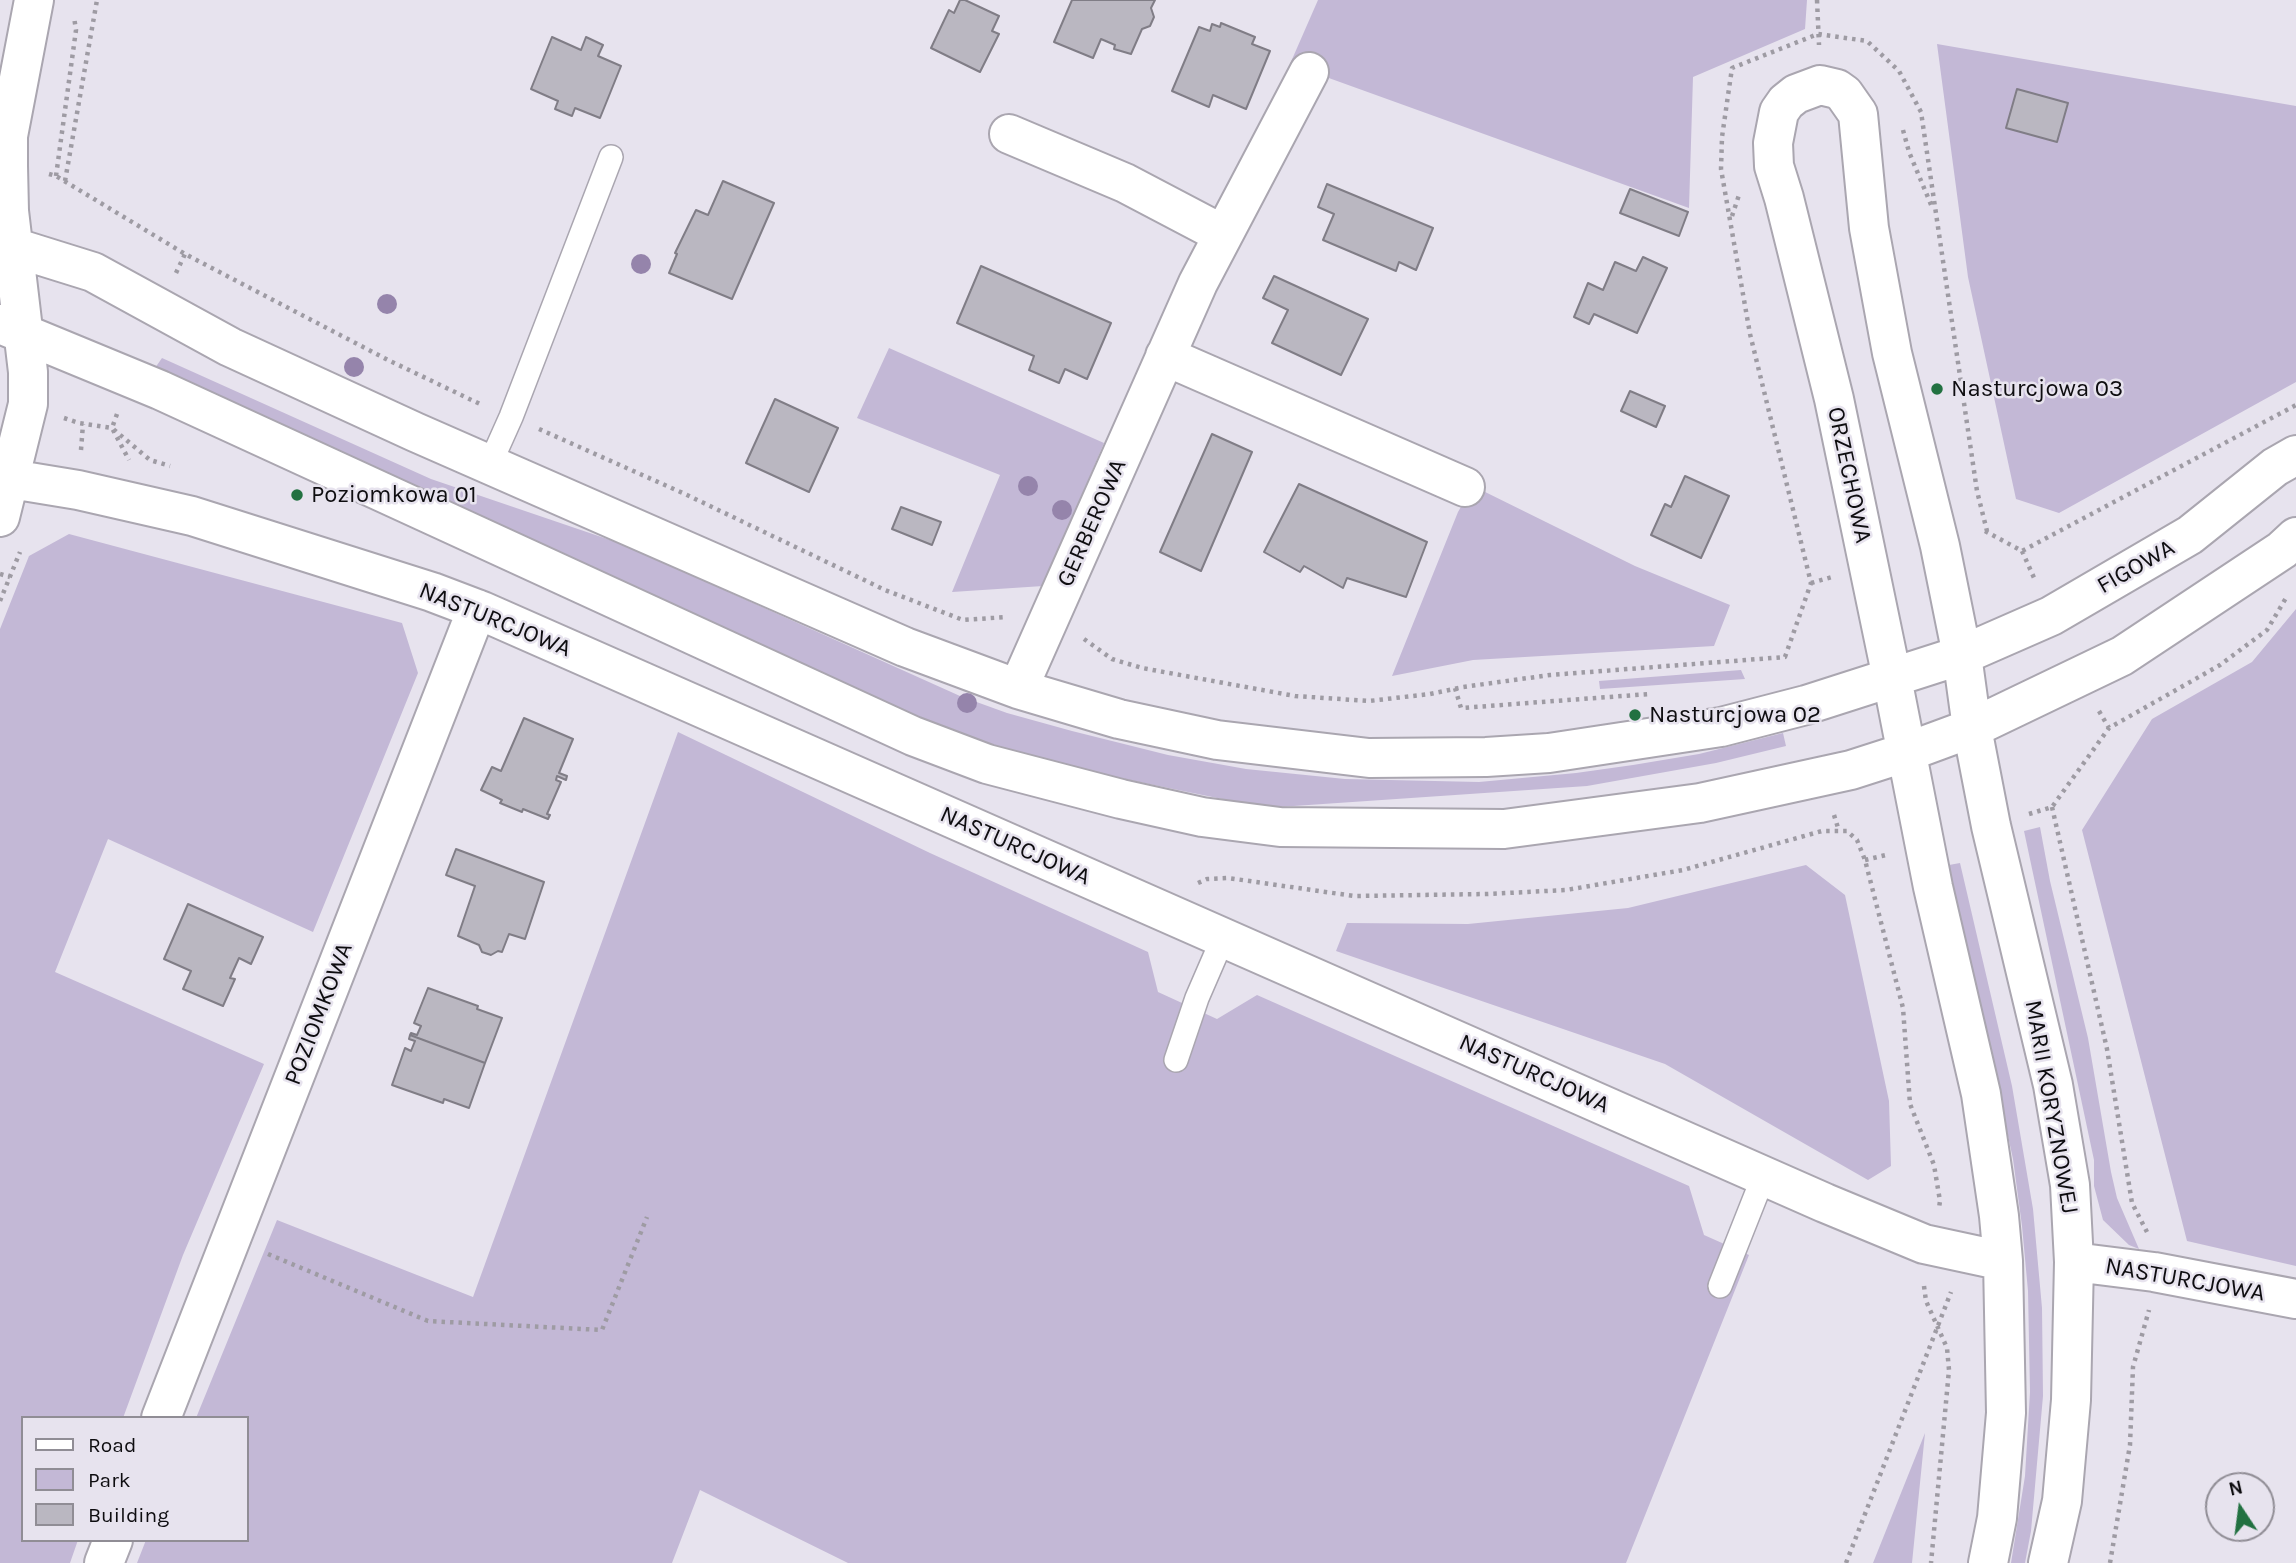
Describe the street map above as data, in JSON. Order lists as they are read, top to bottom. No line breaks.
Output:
{"streets":{"street":["ORZECHOWA","GERBEROWA","FIGOWA","NASTURCJOWA","POZIOMKOWA","MARII KORYZNOWEJ"]},"crossings":[["ORZECHOWA","FIGOWA"],["GERBEROWA","FIGOWA"],["FIGOWA","MARII KORYZNOWEJ"],["NASTURCJOWA","POZIOMKOWA"],["NASTURCJOWA","MARII KORYZNOWEJ"]],"places":["Nasturcjowa 03","Poziomkowa 01","Nasturcjowa 02"],"legend":["Road","Park","Building"],"north":"top"}
